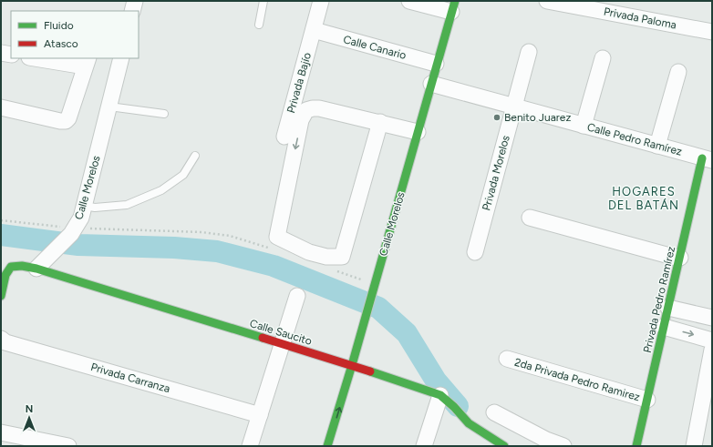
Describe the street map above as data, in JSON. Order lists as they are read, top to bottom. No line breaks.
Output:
{"streets":{"street":["Privada Paloma","Calle Canario","Privada Bajío","Calle Pedro Ramírez","Privada Morelos","Calle Morelos","Privada Pedro Ramírez","Calle Saucito","Privada Carranza","2da Privada Pedro Ramirez"]},"crossings":[["Calle Canario","Privada Bajío"],["Calle Canario","Calle Morelos"],["Calle Pedro Ramírez","Privada Morelos"],["Calle Pedro Ramírez","Calle Morelos"],["Calle Pedro Ramírez","Privada Pedro Ramírez"],["Calle Morelos","Calle Saucito"],["Privada Pedro Ramírez","2da Privada Pedro Ramirez"]],"districts":["HOGARES DEL BATÁN"],"places":["Benito Juarez"],"legend":["Fluido","Atasco"],"north":"top"}
